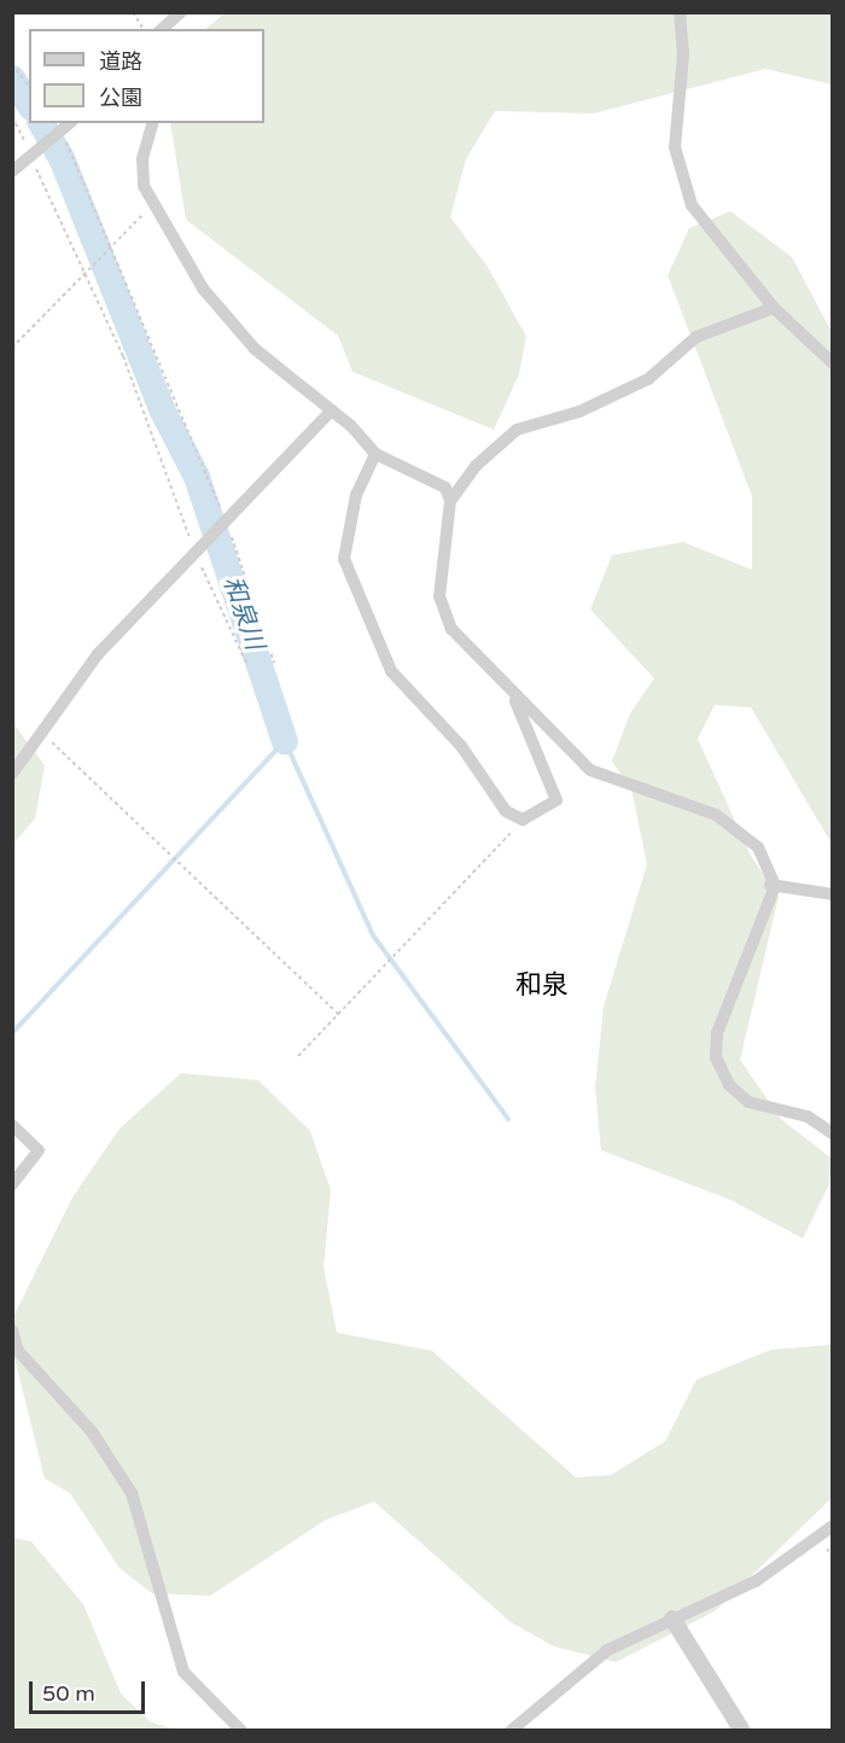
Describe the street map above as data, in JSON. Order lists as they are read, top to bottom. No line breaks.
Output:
{"districts":["和泉"],"water":["和泉川"],"legend":["道路","公園"],"scale_bar":"50 m"}
